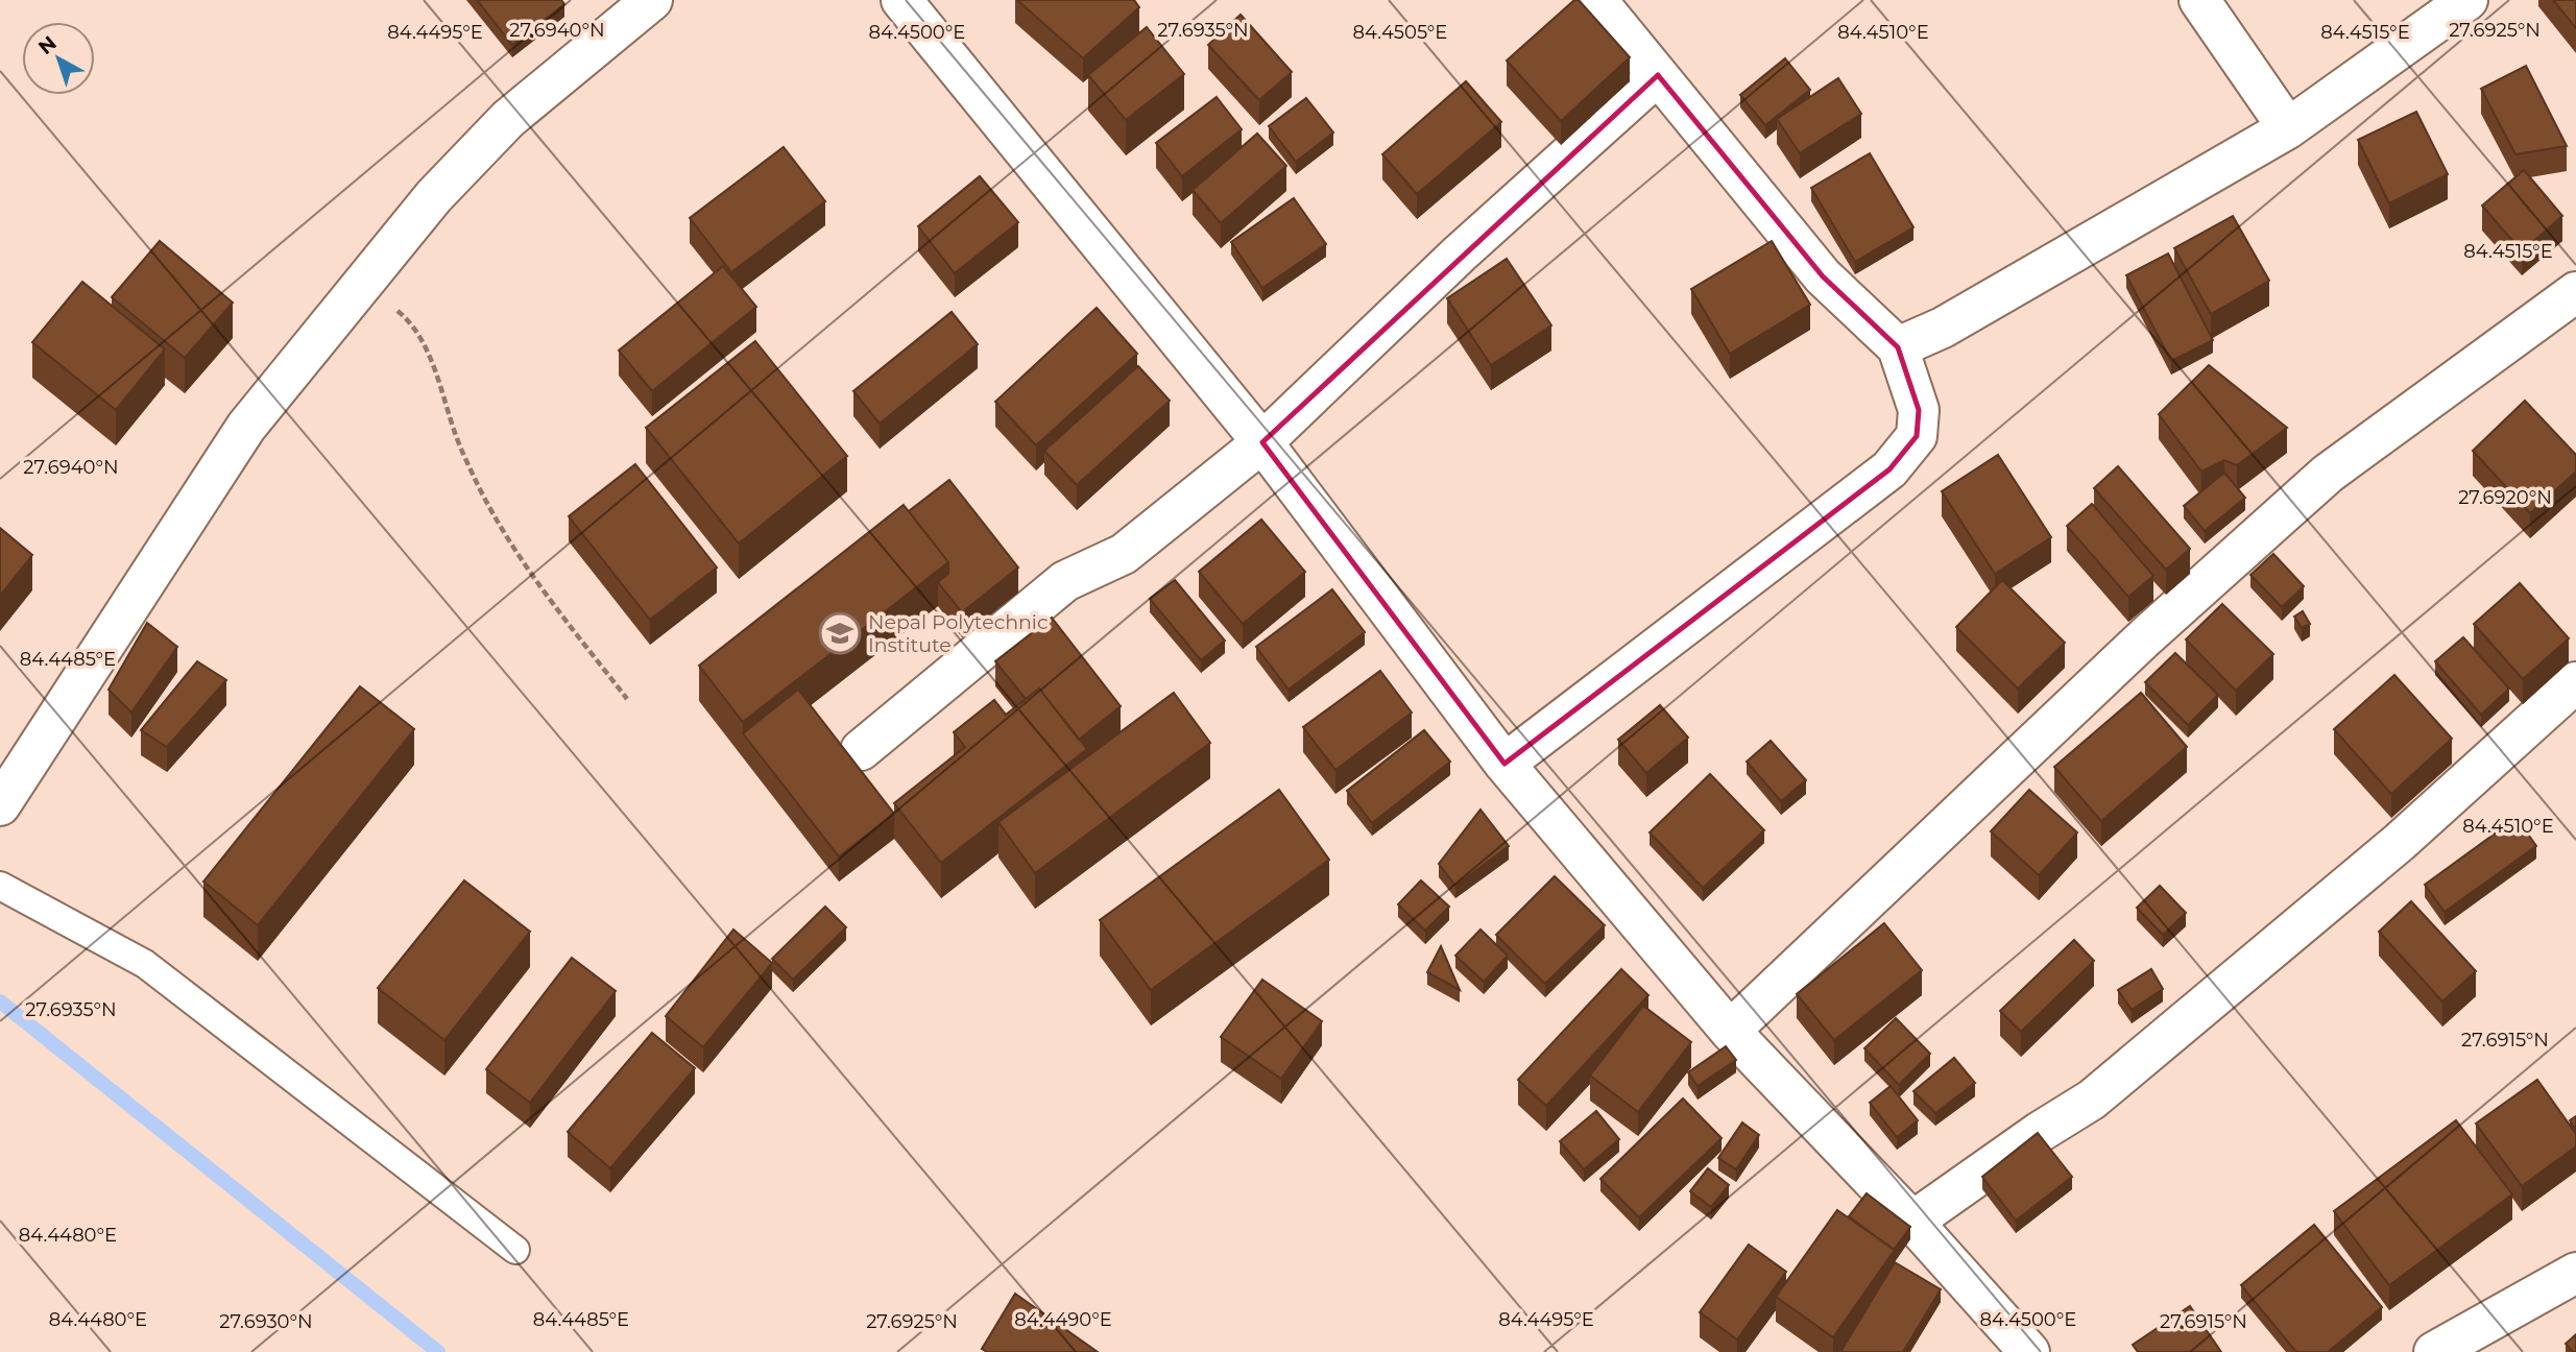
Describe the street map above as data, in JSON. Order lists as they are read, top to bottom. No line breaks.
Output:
{"places":{"school or university":["Nepal Polytechnic Institute"]},"north":"top left","coordinates":["27.6940°N","27.6935°N","27.6925°N","84.4495°E","84.4500°E","84.4505°E","84.4510°E","84.4515°E","27.6920°N","84.4485°E","27.6915°N","84.4480°E","84.4490°E","27.6930°N"]}
